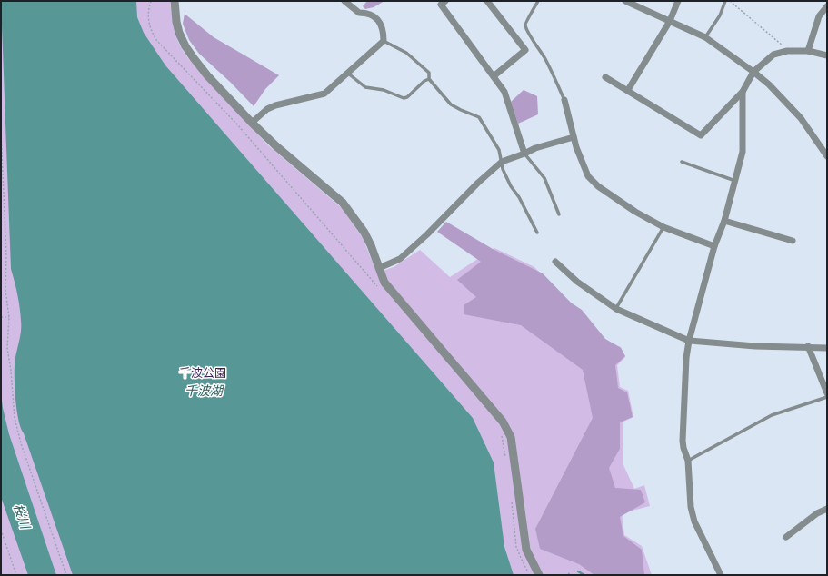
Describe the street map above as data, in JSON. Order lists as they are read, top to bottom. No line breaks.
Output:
{"water":["千波湖","桜川"],"parks":["千波公園"]}
